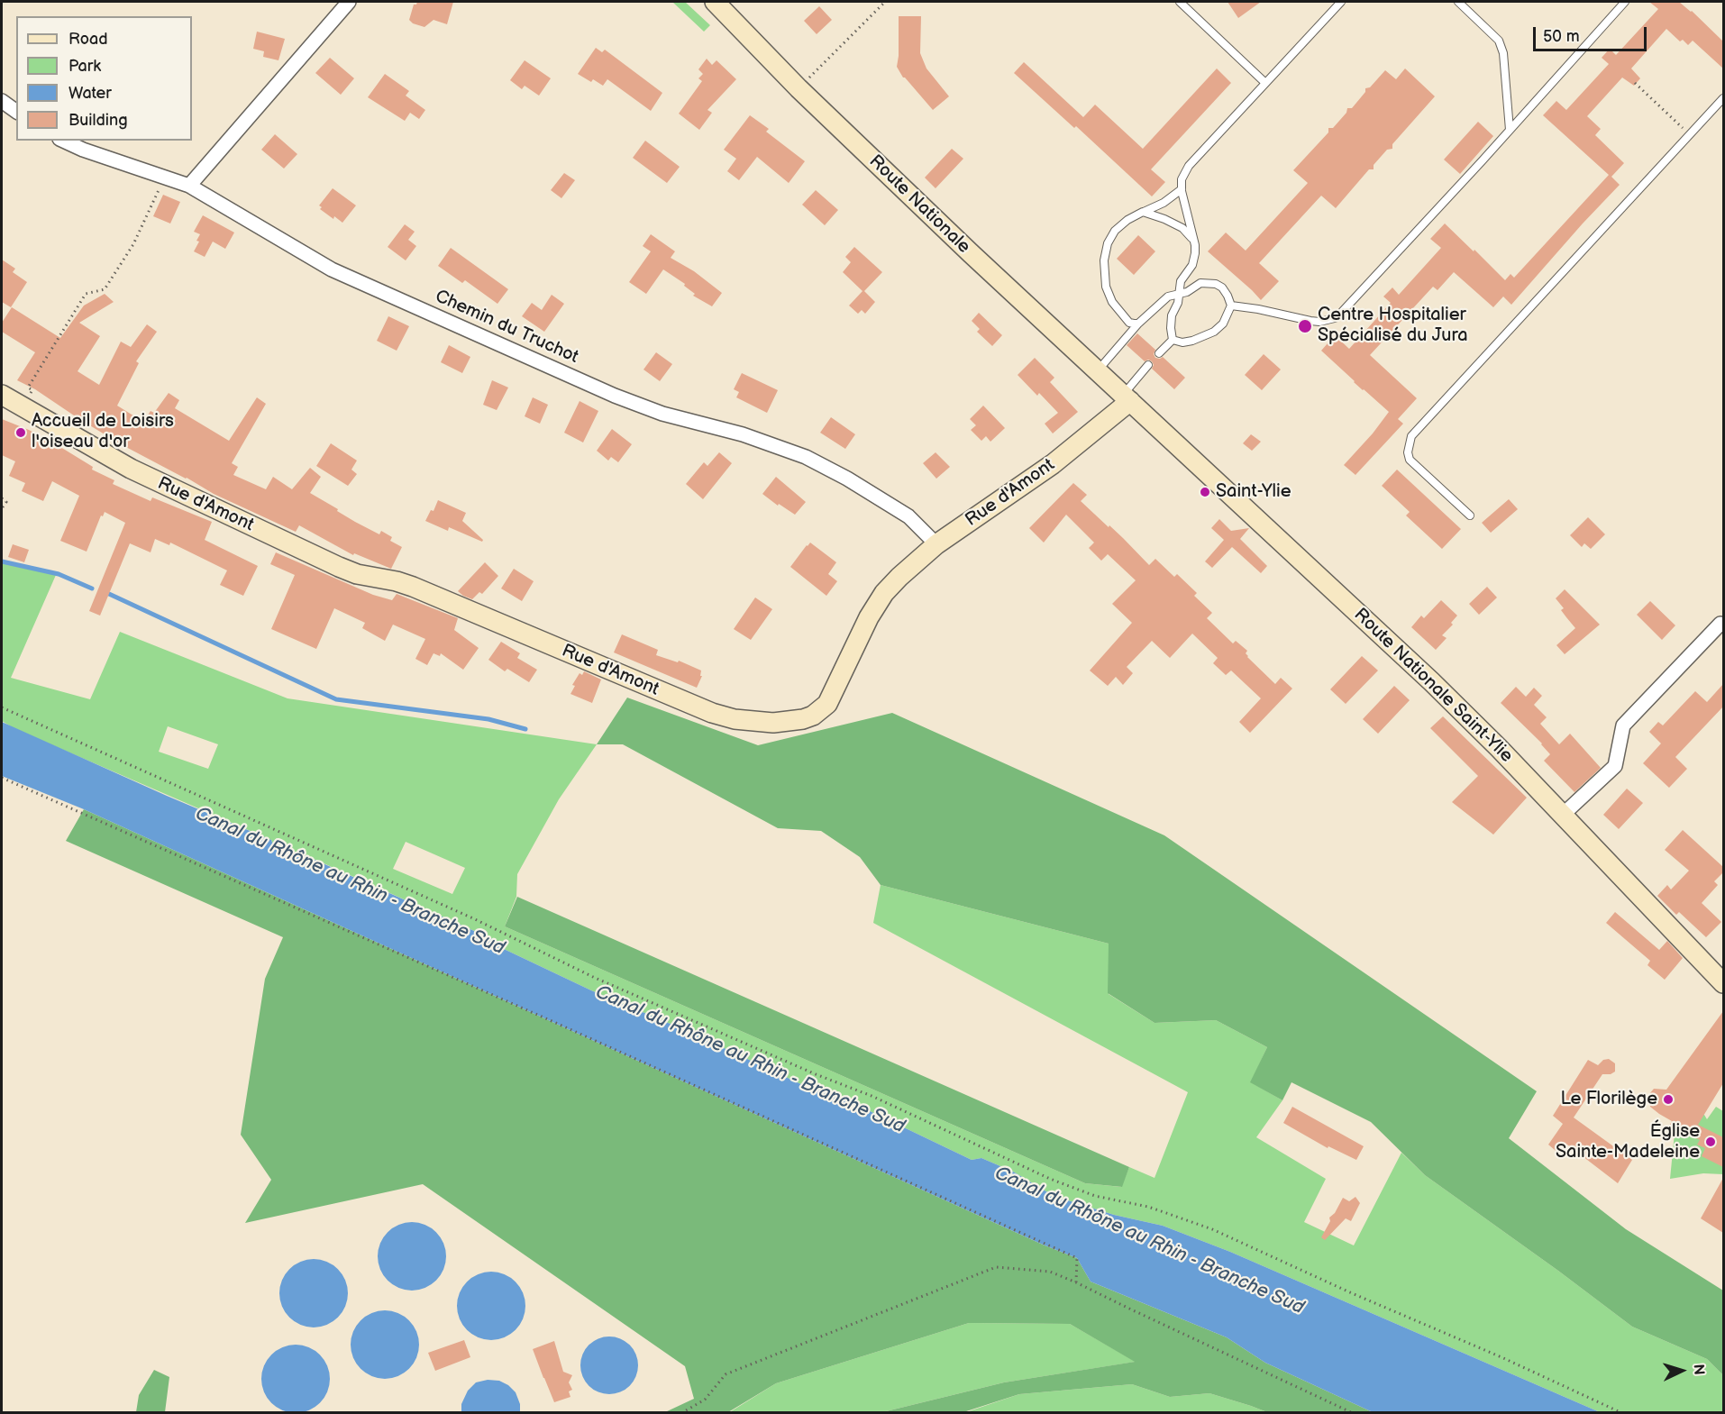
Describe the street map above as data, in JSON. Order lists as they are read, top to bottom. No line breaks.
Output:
{"streets":{"main road":["Route Nationale","Rue d'Amont","Route Nationale Saint-Ylie"],"street":["Chemin du Truchot"]},"crossings":[["Route Nationale","Rue d'Amont"],["Route Nationale","Route Nationale Saint-Ylie"],["Chemin du Truchot","Rue d'Amont"],["Rue d'Amont","Route Nationale Saint-Ylie"]],"water":["Canal du Rhône au Rhin - Branche Sud"],"places":["Centre Hospitalier Spécialisé du Jura","Accueil de Loisirs l'oiseau d'or","Saint-Ylie","Le Florilège","Église Sainte-Madeleine"],"legend":["Road","Park","Water","Building"],"scale_bar":"50 m","north":"right"}
